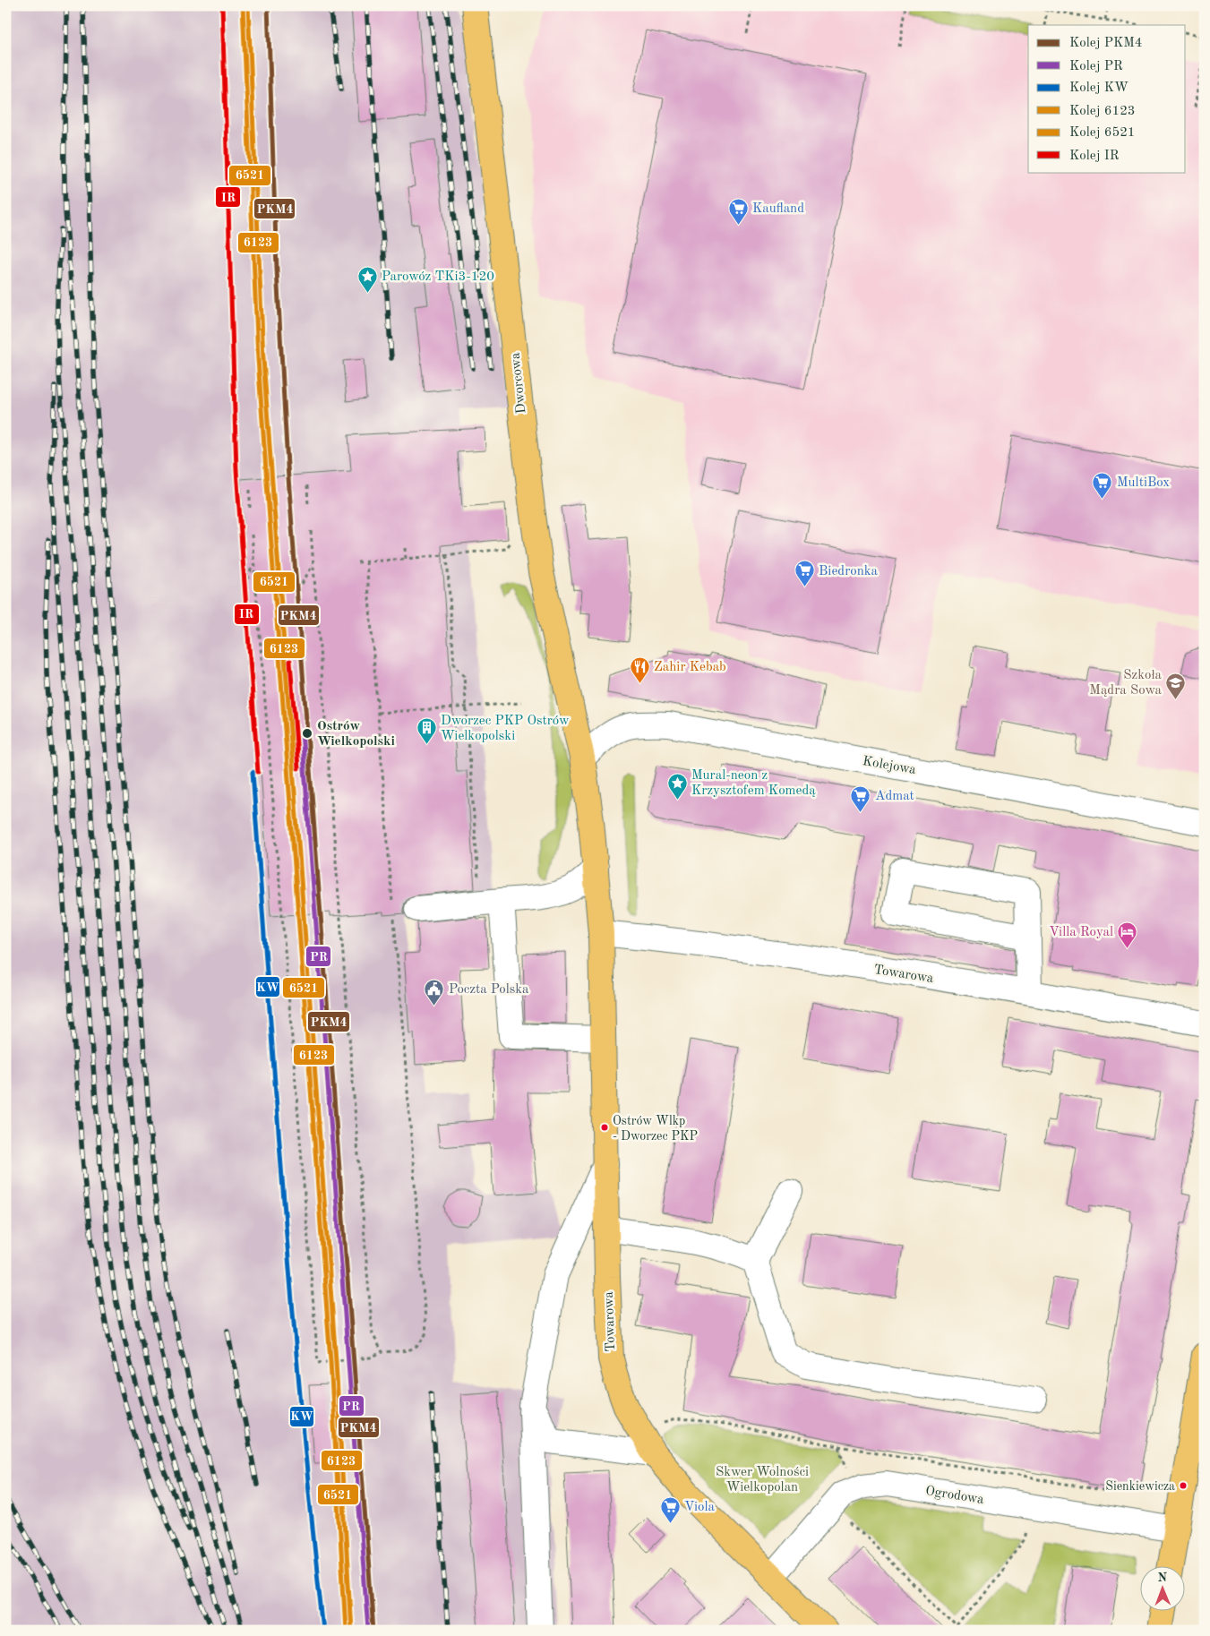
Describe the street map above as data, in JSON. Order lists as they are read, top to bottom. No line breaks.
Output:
{"streets":{"main road":["Dworcowa","Towarowa"],"street":["Kolejowa","Ogrodowa"]},"crossings":[["Dworcowa","Kolejowa"],["Dworcowa","Towarowa"],["Kolejowa","Towarowa"],["Towarowa","Ogrodowa"]],"parks":["Skwer Wolności Wielkopolan"],"places":{"supermarket":["Kaufland","MultiBox","Biedronka","Admat","Viola"],"place":["Parowóz TKi3-120","Mural-neon z Krzysztofem Komedą"],"restaurant":["Zahir Kebab"],"school or university":["Szkoła Mądra Sowa"],"other":["Ostrów Wielkopolski","Ostrów Wlkp - Dworzec PKP","Sienkiewicza"],"building":["Dworzec PKP Ostrów Wielkopolski"],"hotel":["Villa Royal"],"public building":["Poczta Polska"]},"lines":["rail line PKM4","rail line 6123","rail line 6521","rail line IR","rail line PR","rail line KW"],"legend":["Kolej PKM4","Kolej PR","Kolej KW","Kolej 6123","Kolej 6521","Kolej IR"],"north":"top"}
